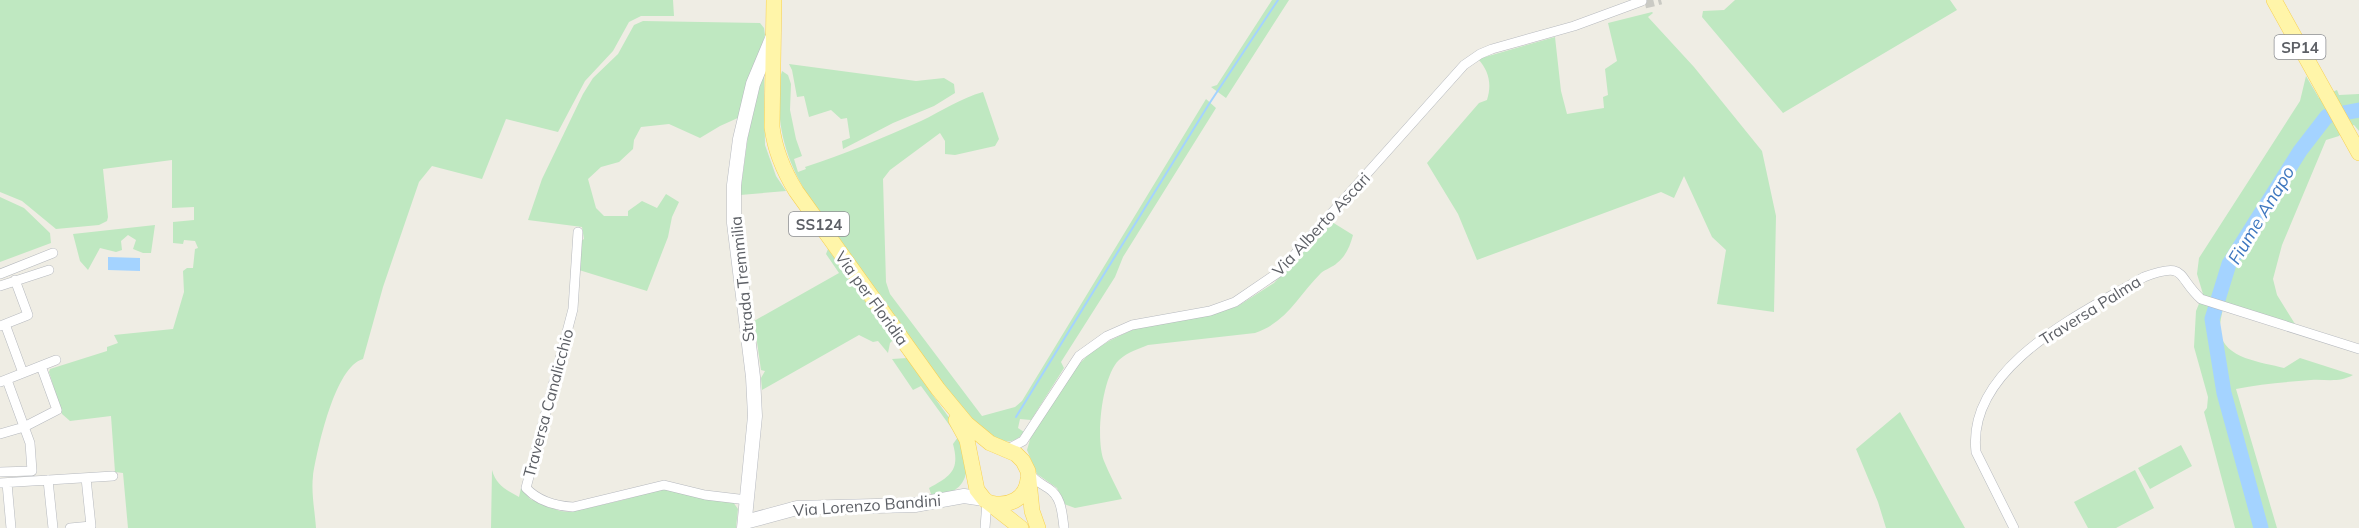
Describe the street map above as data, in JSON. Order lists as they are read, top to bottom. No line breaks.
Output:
{"streets":{"main road":["SP14","SS124","Strada Tremmilia","Via per Floridia","Via Lorenzo Bandini"],"street":["Via Alberto Ascari","Traversa Palma","Traversa Canalicchio"]},"crossings":[["Strada Tremmilia","Via per Floridia"],["Strada Tremmilia","Traversa Canalicchio"],["Strada Tremmilia","Via Lorenzo Bandini"]],"water":["Fiume Anapo"]}
